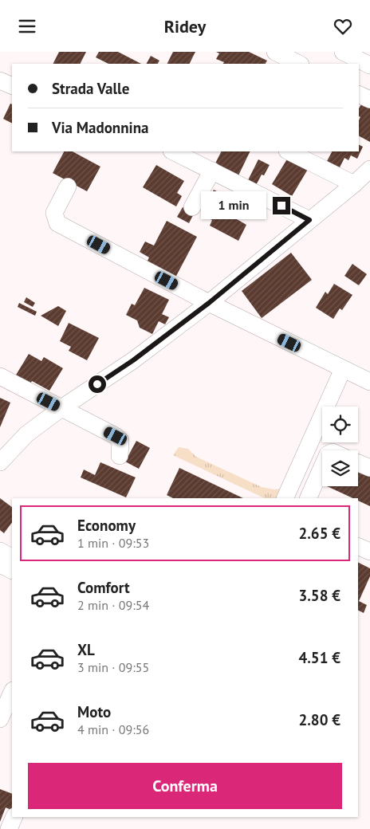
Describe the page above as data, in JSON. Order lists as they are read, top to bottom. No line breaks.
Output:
{"page":{"header":"Ridey","banner":["Strada Valle","Via Madonnina"],"bubble":"1 min","list":[{"name":"Economy","note":"1 min · 09:53","value":"2.65 €"},{"name":"Comfort","note":"2 min · 09:54","value":"3.58 €"},{"name":"XL","note":"3 min · 09:55","value":"4.51 €"},{"name":"Moto","note":"4 min · 09:56","value":"2.80 €"}],"buttons":"Conferma"}}
